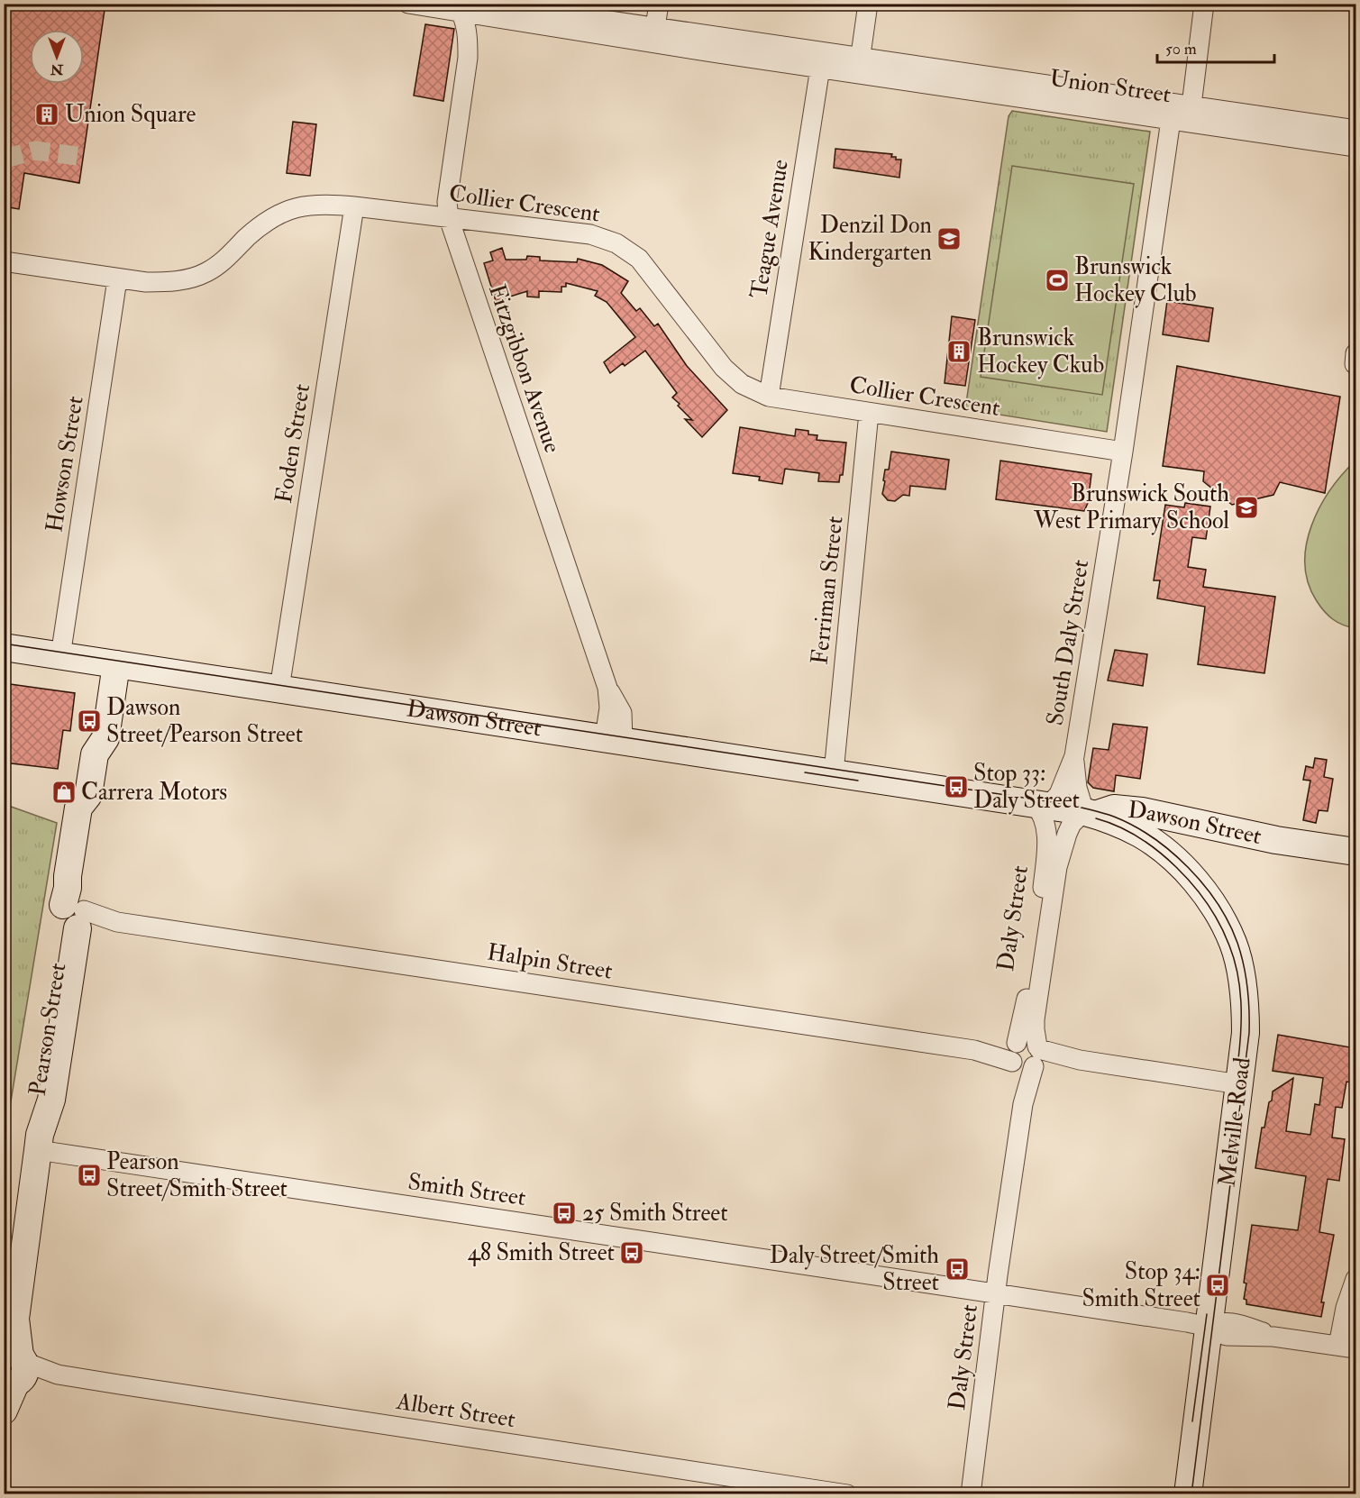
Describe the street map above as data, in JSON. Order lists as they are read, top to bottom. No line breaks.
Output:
{"streets":{"main road":["Dawson Street","Pearson Street","Melville Road"],"street":["Union Street","Collier Crescent","Teague Avenue","Fitzgibbon Avenue","Foden Street","Howson Street","Ferriman Street","South Daly Street","Daly Street","Halpin Street","Smith Street","Albert Street"]},"crossings":[["Union Street","Teague Avenue"],["Union Street","Fitzgibbon Avenue"],["Union Street","South Daly Street"],["Collier Crescent","Teague Avenue"],["Collier Crescent","Fitzgibbon Avenue"],["Collier Crescent","Foden Street"],["Collier Crescent","Howson Street"],["Collier Crescent","Ferriman Street"],["Collier Crescent","South Daly Street"],["Fitzgibbon Avenue","Dawson Street"],["Foden Street","Dawson Street"],["Howson Street","Dawson Street"],["Ferriman Street","Dawson Street"],["South Daly Street","Dawson Street"],["South Daly Street","Daly Street"],["South Daly Street","Melville Road"],["Dawson Street","Daly Street"],["Dawson Street","Pearson Street"],["Dawson Street","Melville Road"],["Daly Street","Halpin Street"],["Daly Street","Melville Road"],["Daly Street","Smith Street"],["Halpin Street","Pearson Street"],["Halpin Street","Melville Road"],["Pearson Street","Smith Street"],["Pearson Street","Albert Street"],["Melville Road","Smith Street"]],"places":{"building":["Union Square","Brunswick Hockey Ckub"],"school or university":["Denzil Don Kindergarten","Brunswick South West Primary School"],"sports":["Brunswick Hockey Club"],"bus stop":["Dawson Street/Pearson Street","Stop 33: Daly Street","Pearson Street/Smith Street","25 Smith Street","48 Smith Street","Daly Street/Smith Street","Stop 34: Smith Street"],"shop":["Carrera Motors"]},"scale_bar":"50 m","north":"bottom"}
